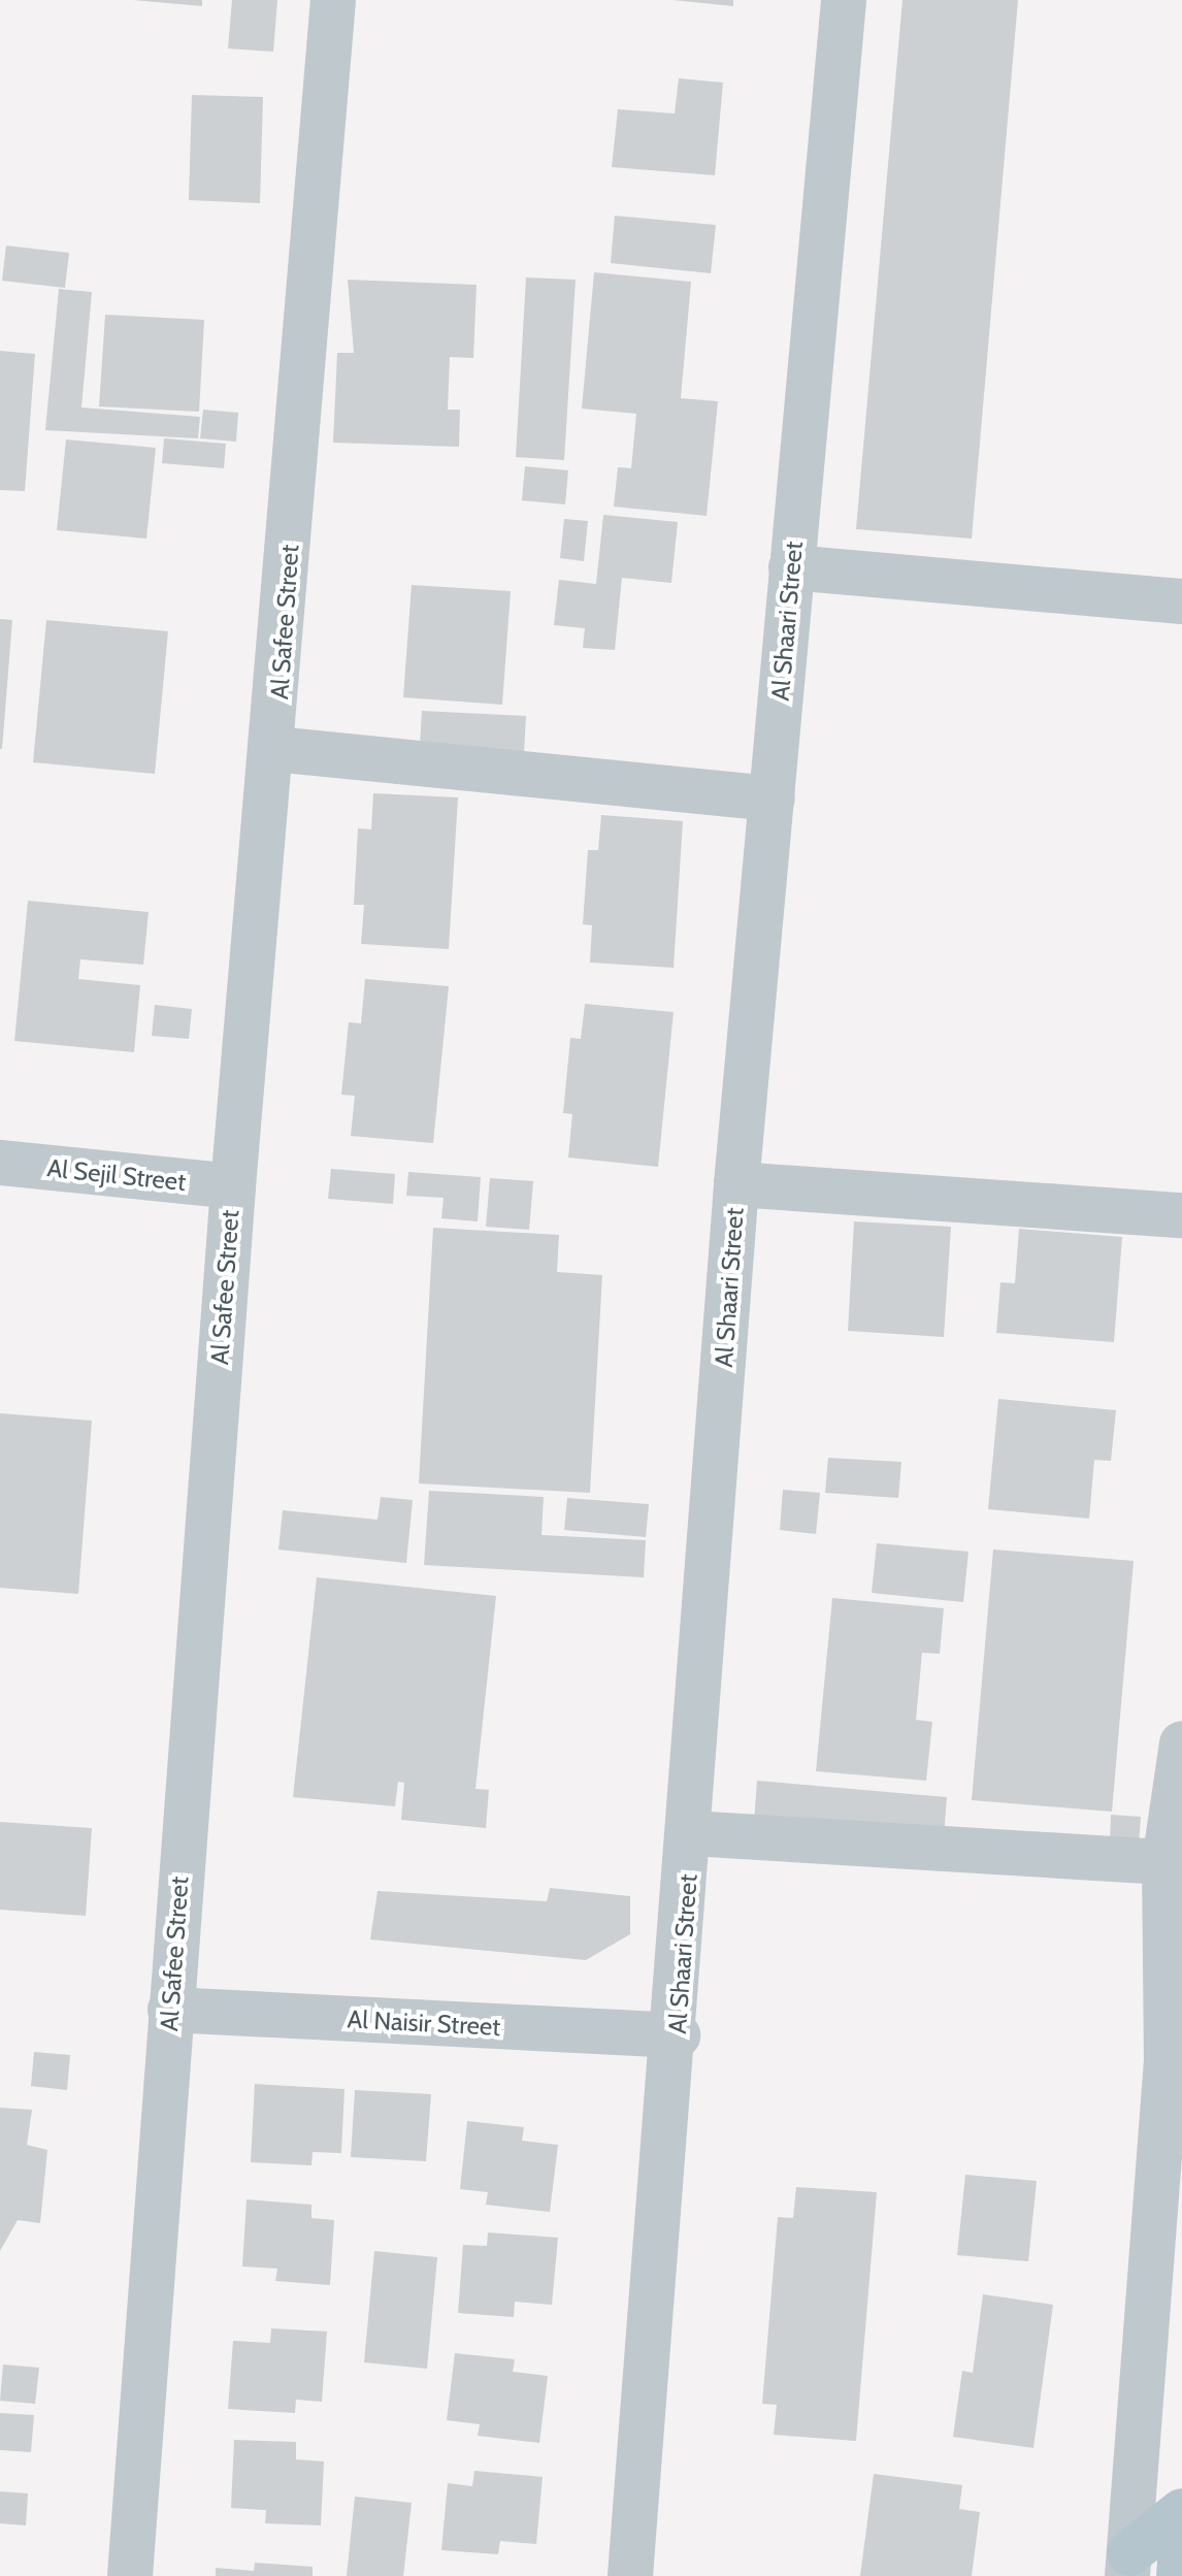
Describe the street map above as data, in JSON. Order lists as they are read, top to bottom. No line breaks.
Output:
{"streets":{"street":["Al Shaari Street","Al Safee Street","Al Sejil Street","Al Naisir Street"]},"crossings":[["Al Shaari Street","Al Naisir Street"],["Al Safee Street","Al Sejil Street"],["Al Safee Street","Al Naisir Street"]]}
